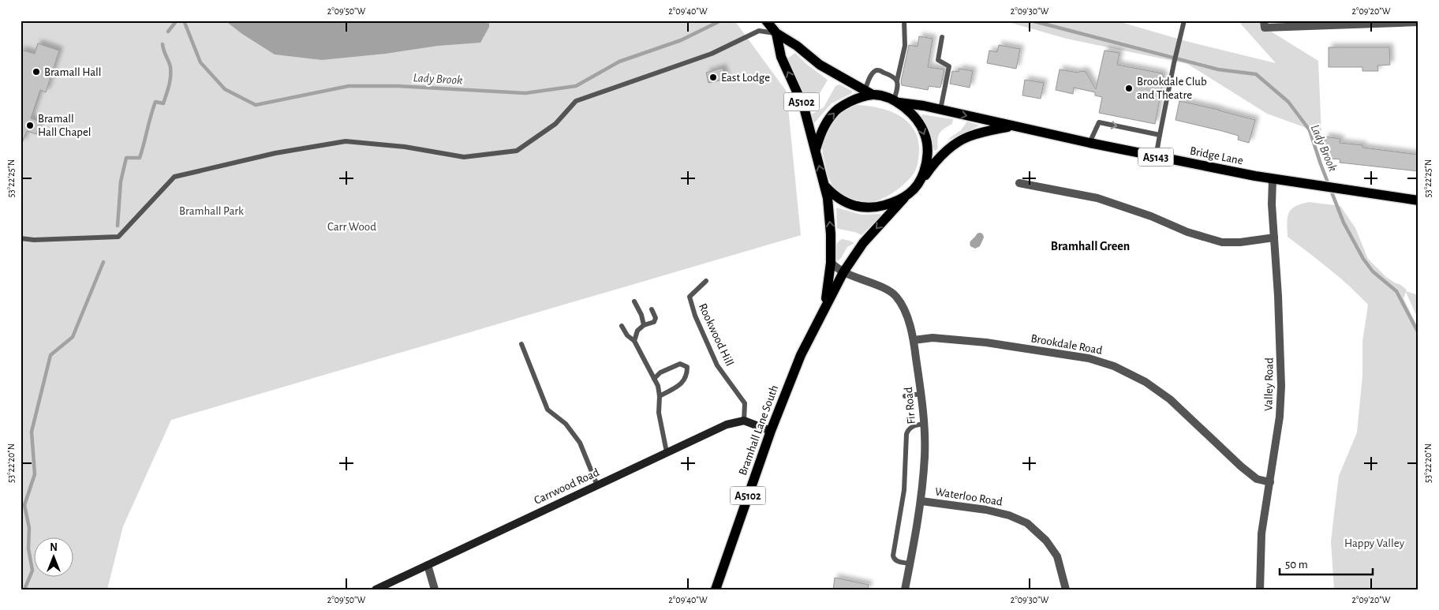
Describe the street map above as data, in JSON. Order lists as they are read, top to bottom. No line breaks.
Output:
{"streets":{"main road":["A5102","Bridge Lane","A5143","Bramhall Lane South"],"street":["Brookdale Road","Valley Road","Fir Road","Carrwood Road","Waterloo Road"],"lane":["Rookwood Hill"]},"crossings":[["A5102","Bridge Lane"],["A5102","A5143"],["A5102","Bramhall Lane South"],["Bridge Lane","A5143"],["Bridge Lane","Valley Road"],["Bridge Lane","Bramhall Lane South"],["A5143","Bramhall Lane South"],["Rookwood Hill","Carrwood Road"],["Brookdale Road","Valley Road"],["Brookdale Road","Fir Road"],["Fir Road","Bramhall Lane South"],["Fir Road","Waterloo Road"]],"districts":["Bramhall Green"],"water":["Lady Brook"],"parks":["Bramhall Park","Carr Wood","Happy Valley"],"places":["Bramall Hall","East Lodge","Brookdale Club and Theatre","Bramall Hall Chapel"],"scale_bar":"50 m","north":"top","coordinates":["2°09'50\"W","2°09'40\"W","2°09'30\"W","2°09'20\"W","53°22'25\"N","53°22'20\"N"]}
